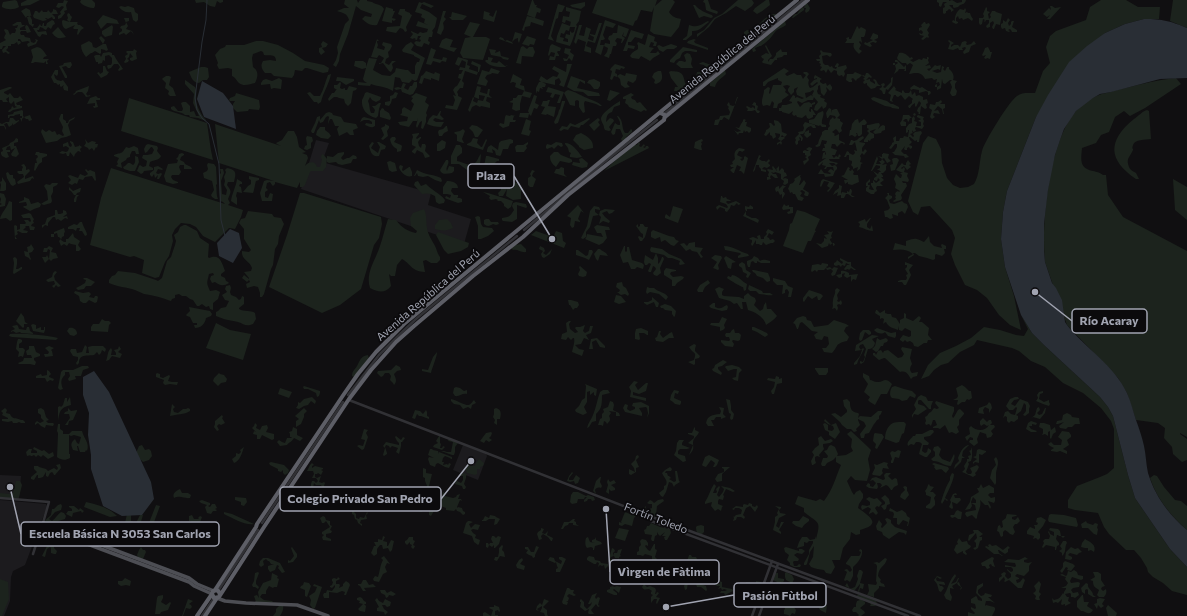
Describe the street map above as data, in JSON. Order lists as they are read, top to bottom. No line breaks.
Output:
{"streets":{"highway":["Avenida República del Perú"],"street":["Fortín Toledo"]},"crossings":[["Avenida República del Perú","Fortín Toledo"]],"places":["Plaza","Río Acaray","Colegio Privado San Pedro","Escuela Básica N 3053 San Carlos","Vìrgen de Fàtima","Pasión Fùtbol"]}
